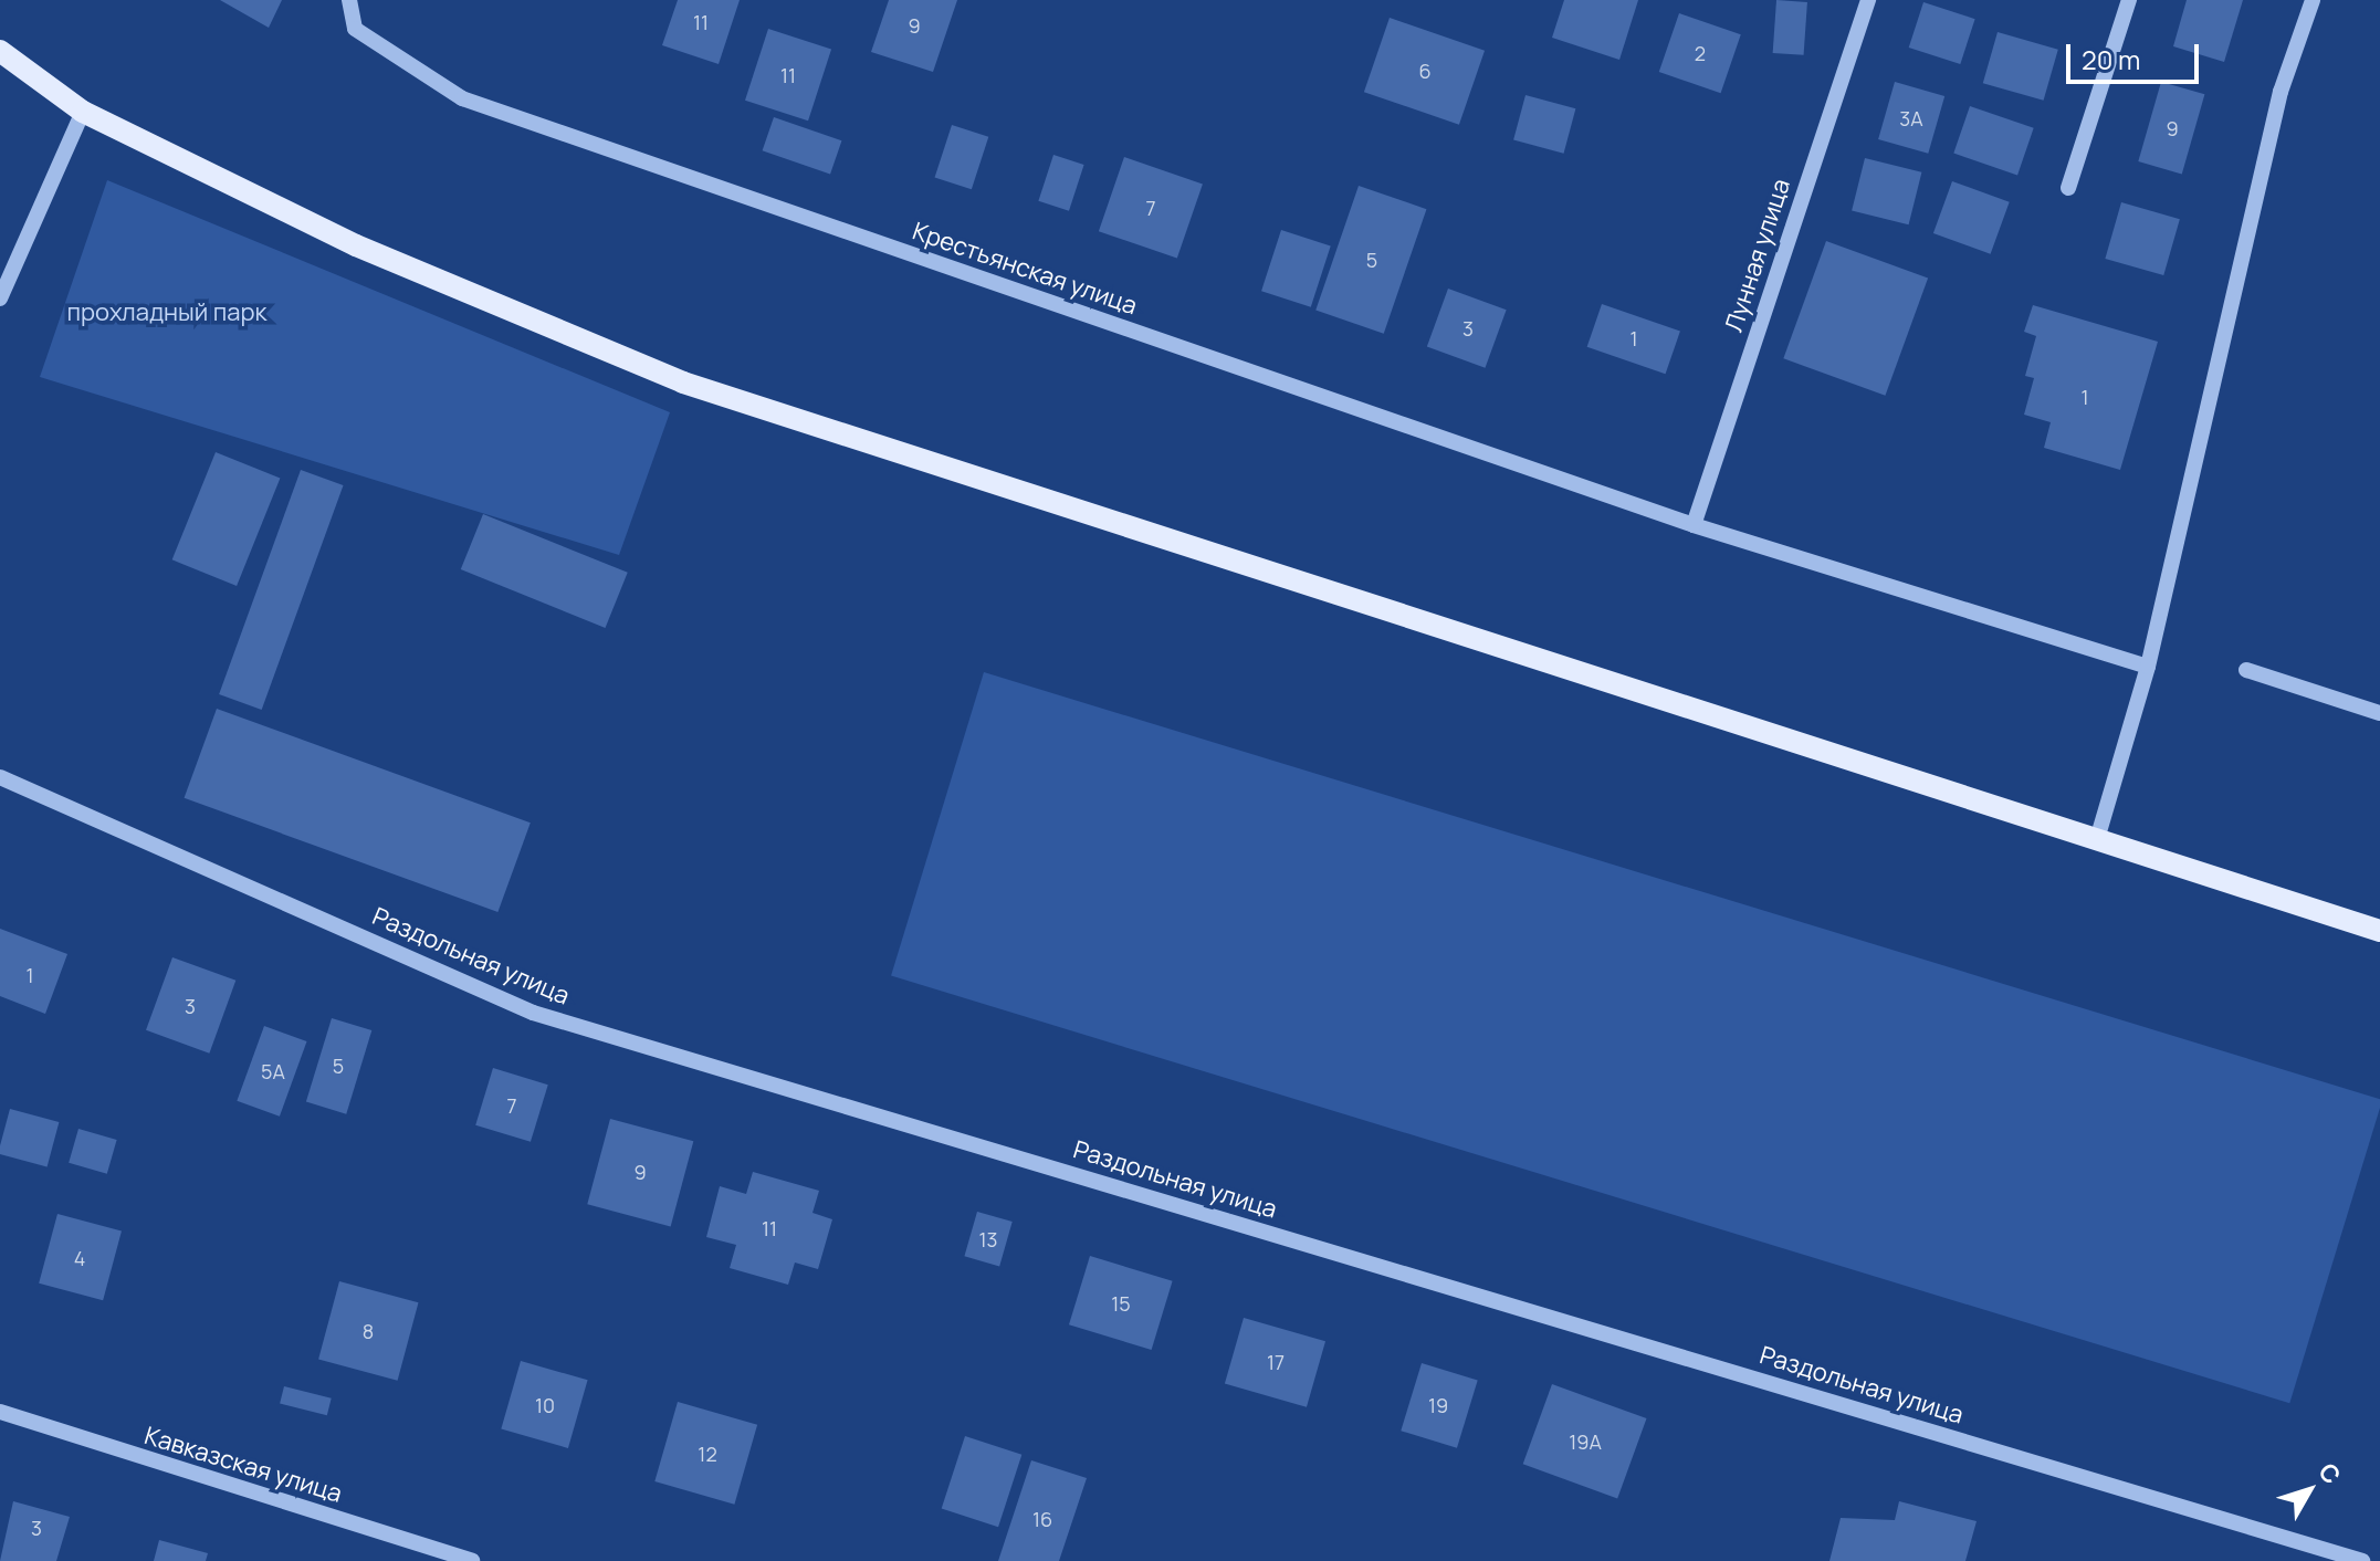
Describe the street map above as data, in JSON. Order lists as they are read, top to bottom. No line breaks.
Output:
{"streets":{"street":["Лунная улица","Крестьянская улица","Раздольная улица","Кавказская улица"]},"crossings":[["Лунная улица","Крестьянская улица"]],"parks":["прохладный парк"],"house_numbers":["11","9","2","6","11","3А","9","7","5","3","1","1","1","3","5","5А","7","9","11","13","4","15","8","17","10","19","19А","12","16","3"],"scale_bar":"20 m","north":"top right"}
